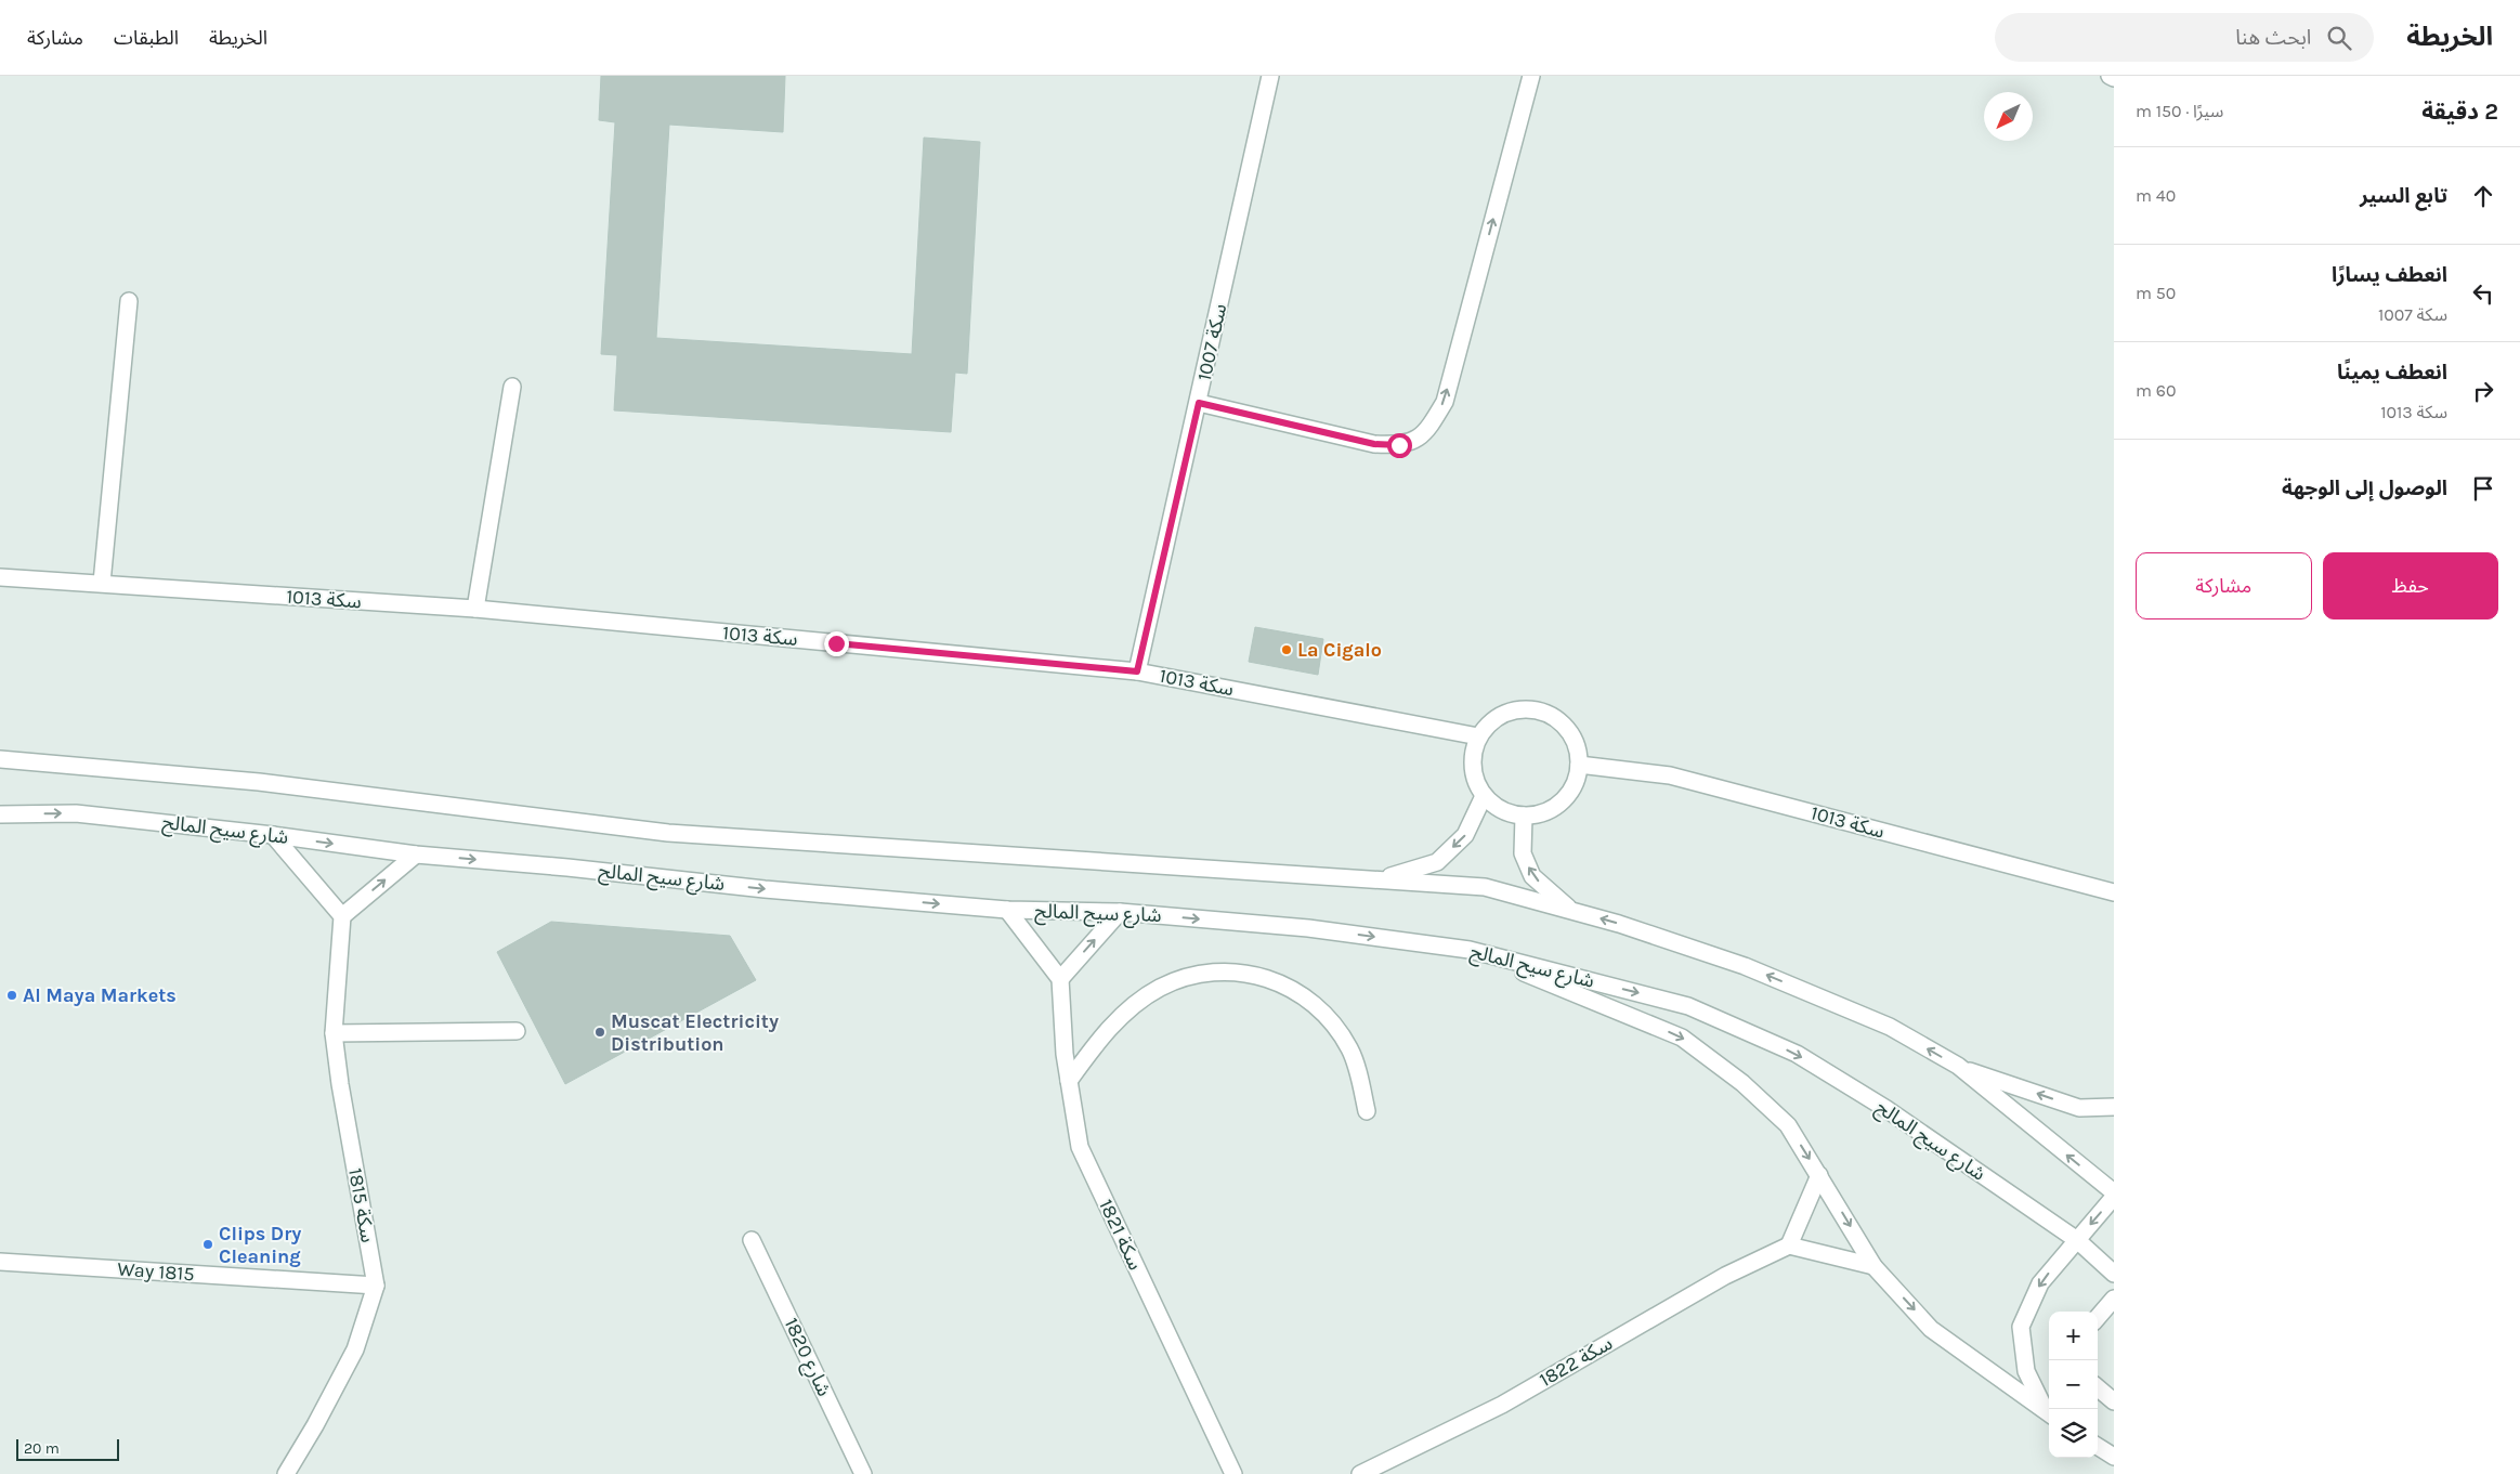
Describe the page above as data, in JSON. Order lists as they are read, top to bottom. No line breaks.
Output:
{"streets":{"street":["سكة 1007","سكة 1013","شارع سيح المالح","سكة 1815","سكة 1821","Way 1815","1820 شارع","سكة 1822"]},"crossings":[["سكة 1007","سكة 1013"],["سكة 1815","Way 1815"]],"places":["La Cigalo","Al Maya Markets","Muscat Electricity Distribution","Clips Dry Cleaning"],"scale_bar":"20 m","north":"bottom left","page":{"header":"الخريطة","search":"ابحث هنا","nav":["الخريطة","الطبقات","مشاركة"],"heading":["2 دقيقة","سيرًا · 150 m"],"list":[["تابع السير","40 m"],["انعطف يسارًا","سكة 1007","50 m"],["انعطف يمينًا","سكة 1013","60 m"],"الوصول إلى الوجهة"],"buttons":["حفظ","مشاركة"],"map_buttons":["+","−"],"scale":"20 m"}}
